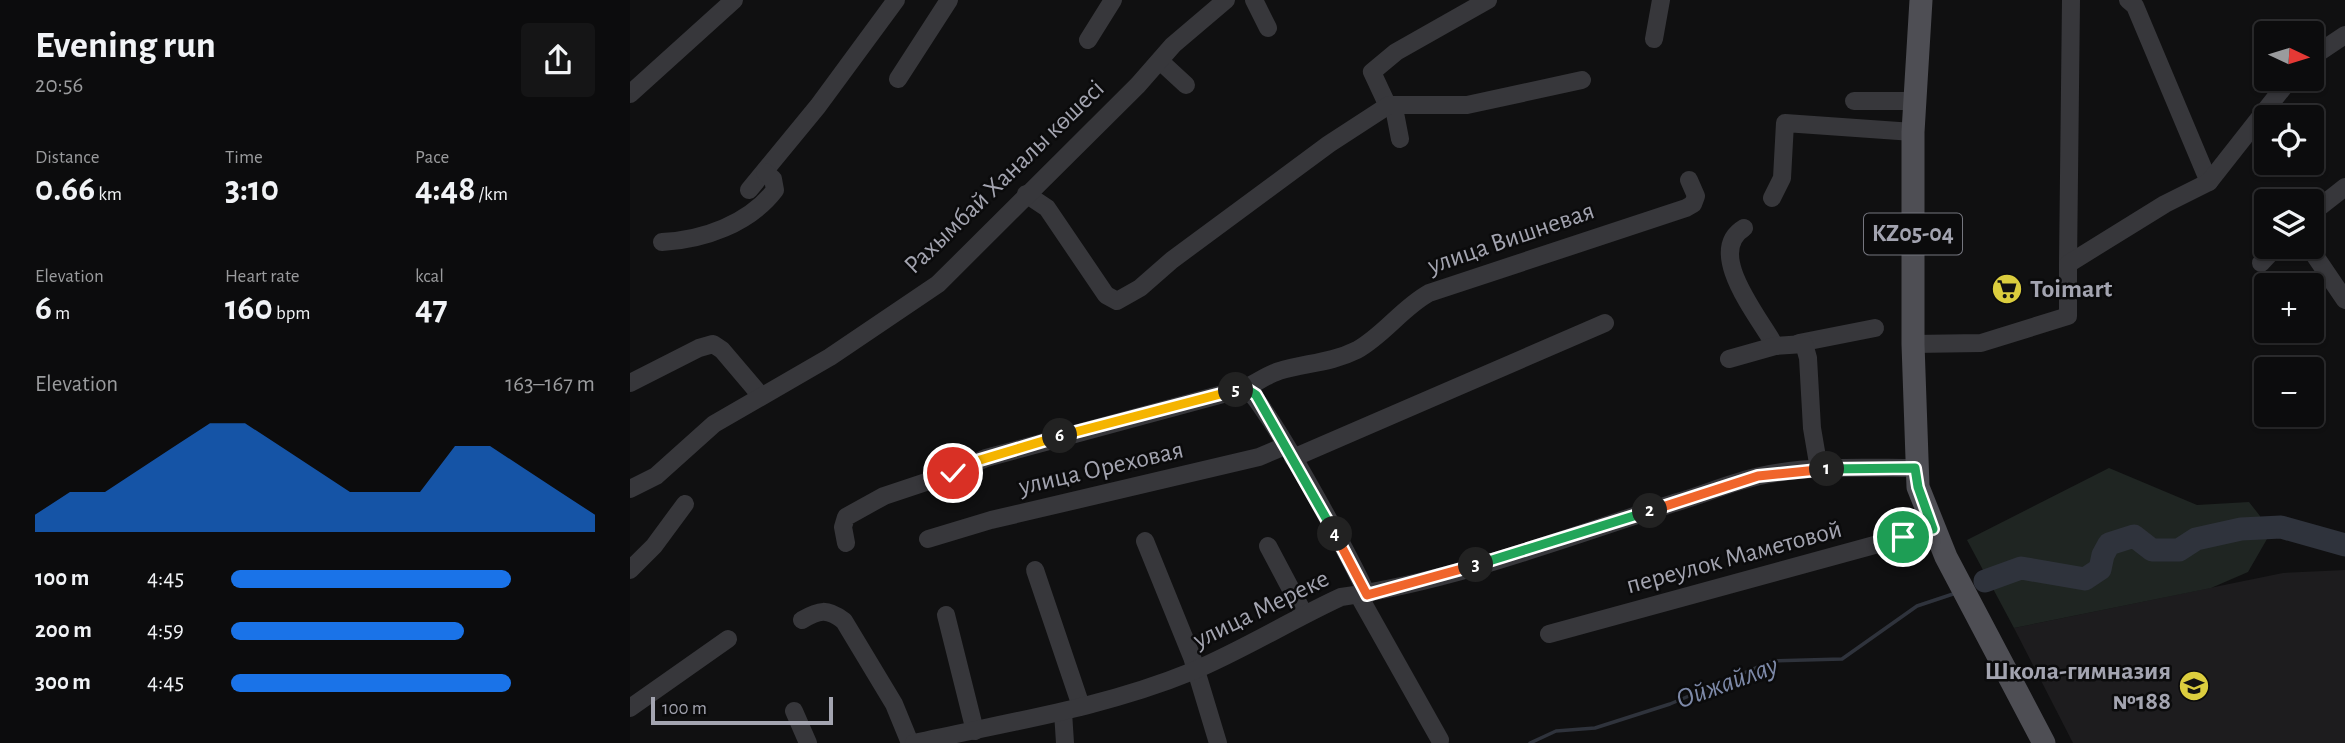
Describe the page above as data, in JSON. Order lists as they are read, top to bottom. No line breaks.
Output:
{"streets":{"main road":["KZ05-04"],"street":["Рахымбай Ханалы көшесі","улица Вишневая","улица Ореховая","переулок Маметовой","улица Мереке"]},"crossings":[["KZ05-04","переулок Маметовой"],["KZ05-04","улица Мереке"]],"water":["Ойжайлау"],"places":{"supermarket":["Toimart"],"school or university":["Школа-гимназия №188"]},"scale_bar":"100 m","north":"right","page":{"heading":["Evening run","20:56"],"map_buttons":["+","−"],"stats":[["Distance","0.66 km"],["Time","3:10"],["Pace","4:48 /km"],["Elevation","6 m"],["Heart rate","160 bpm"],["kcal","47"]],"chart":["Elevation","163–167 m"],"pins":["5","6","1","2","4","3"],"list":[{"name":"100 m","note":"4:45"},{"name":"200 m","note":"4:59"},{"name":"300 m","note":"4:45"}],"scale":"100 m"}}
